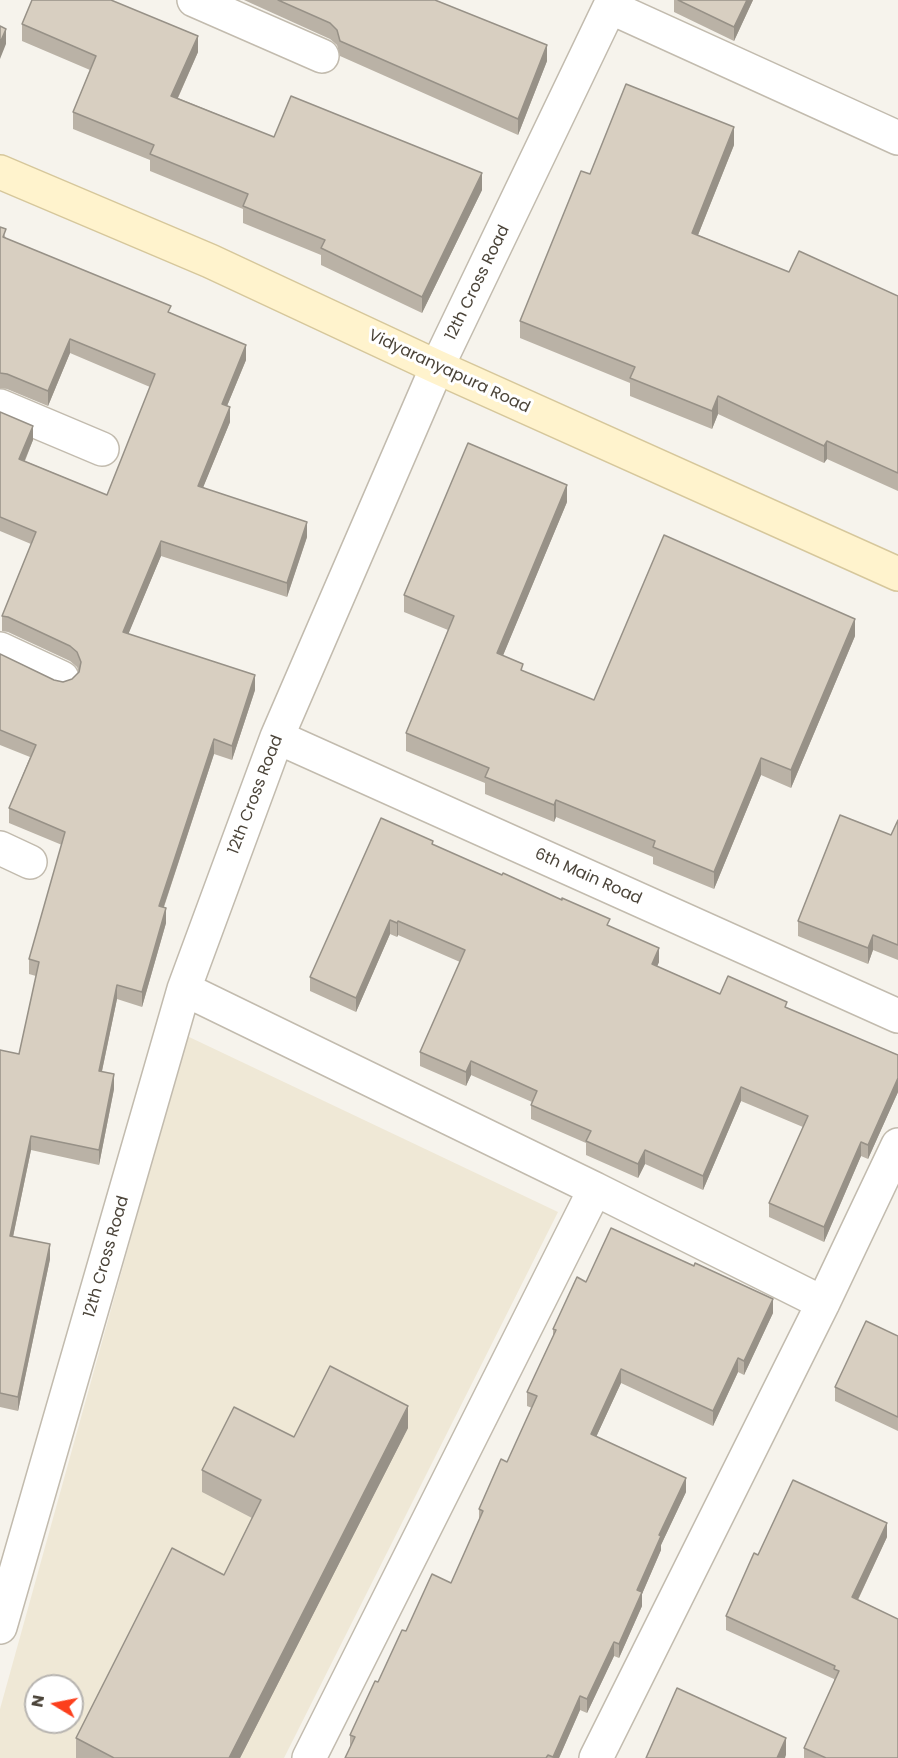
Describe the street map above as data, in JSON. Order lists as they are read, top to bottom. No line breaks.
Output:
{"streets":{"main road":["Vidyaranyapura Road"],"street":["12th Cross Road","6th Main Road"]},"crossings":[["12th Cross Road","Vidyaranyapura Road"],["12th Cross Road","6th Main Road"]],"north":"left"}
